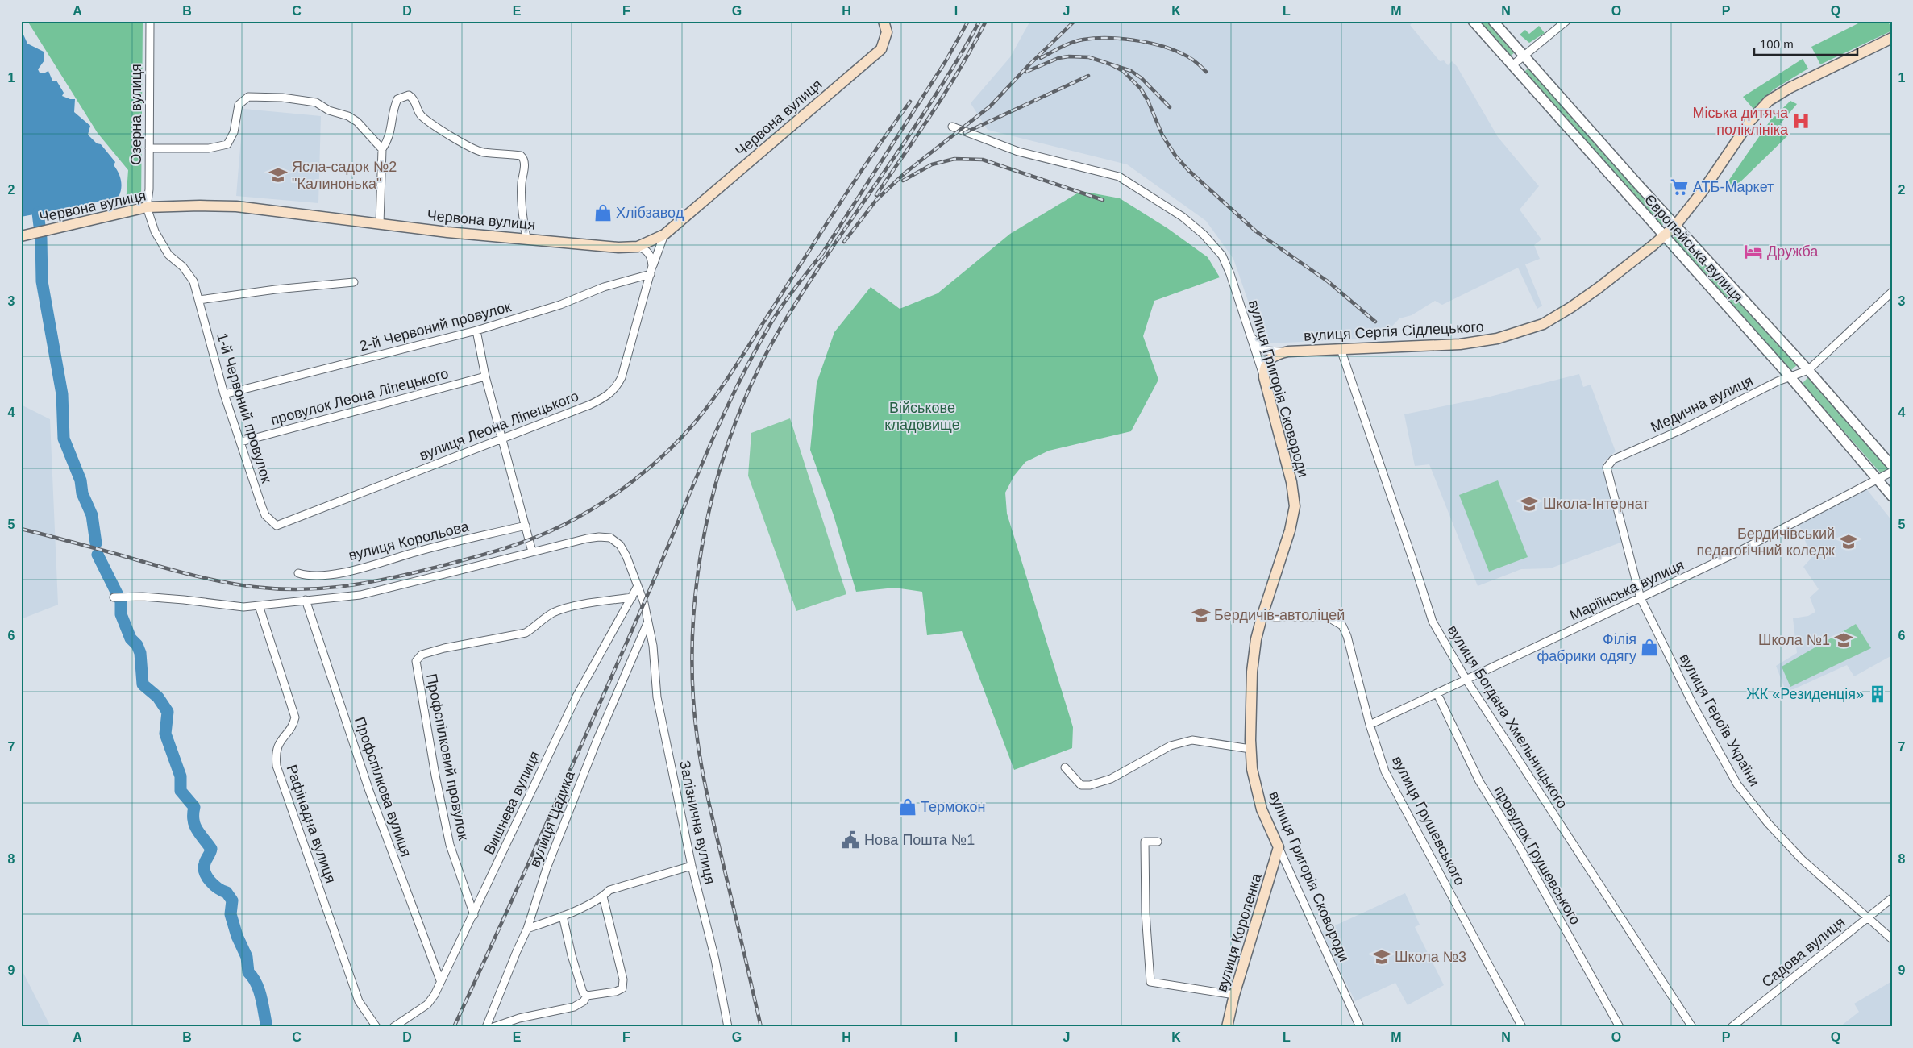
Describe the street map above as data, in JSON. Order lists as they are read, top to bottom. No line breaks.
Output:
{"streets":{"main road":["Червона вулиця","вулиця Сергія Сідлецького","вулиця Григорія Сковороди","вулиця Короленка"],"street":["Озерна вулиця","Європейська вулиця","2-й Червоний провулок","провулок Леона Ліпецького","Медична вулиця","1-й Червоний провулок","вулиця Леона Ліпецького","вулиця Корольова","Маріїнська вулиця","вулиця Богдана Хмельницького","вулиця Героїв України","Профспілковий провулок","Профспілкова вулиця","Вишнева вулиця","вулиця Цадика","вулиця Грушевського","Залізнична вулиця","Рафінадна вулиця","провулок Грушевського","Садова вулиця"]},"crossings":[["Озерна вулиця","Червона вулиця"],["Озерна вулиця","1-й Червоний провулок"],["Червона вулиця","1-й Червоний провулок"],["Червона вулиця","вулиця Леона Ліпецького"],["Європейська вулиця","вулиця Сергія Сідлецького"],["Європейська вулиця","Медична вулиця"],["Європейська вулиця","Маріїнська вулиця"],["2-й Червоний провулок","1-й Червоний провулок"],["2-й Червоний провулок","вулиця Леона Ліпецького"],["вулиця Сергія Сідлецького","вулиця Григорія Сковороди"],["вулиця Сергія Сідлецького","вулиця Богдана Хмельницького"],["вулиця Григорія Сковороди","вулиця Грушевського"],["вулиця Григорія Сковороди","вулиця Короленка"],["провулок Леона Ліпецького","1-й Червоний провулок"],["Медична вулиця","вулиця Героїв України"],["1-й Червоний провулок","вулиця Леона Ліпецького"],["Маріїнська вулиця","вулиця Богдана Хмельницького"],["Маріїнська вулиця","вулиця Героїв України"],["Маріїнська вулиця","вулиця Грушевського"],["Маріїнська вулиця","провулок Грушевського"],["вулиця Героїв України","Садова вулиця"],["Профспілковий провулок","Вишнева вулиця"],["Профспілкова вулиця","Вишнева вулиця"],["Вишнева вулиця","Залізнична вулиця"],["вулиця Цадика","Залізнична вулиця"]],"parks":["Військове кладовище"],"places":{"hospital":["Міська дитяча поліклініка"],"school or university":["Ясла-садок №2 \"Калинонька\"","Школа-Інтернат","Бердичівський педагогічний коледж","Бердичів-автоліцей","Школа №1","Школа №3"],"supermarket":["АТБ-Маркет"],"shop":["Хлібзавод","Філія фабрики одягу","Термокон"],"hotel":["Дружба"],"building":["ЖК «Резиденція»"],"public building":["Нова Пошта №1"]},"scale_bar":"100 m","grid":{"columns":["A","B","C","D","E","F","G","H","I","J","K","L","M","N","O","P","Q"],"rows":["1","2","3","4","5","6","7","8","9"]}}
